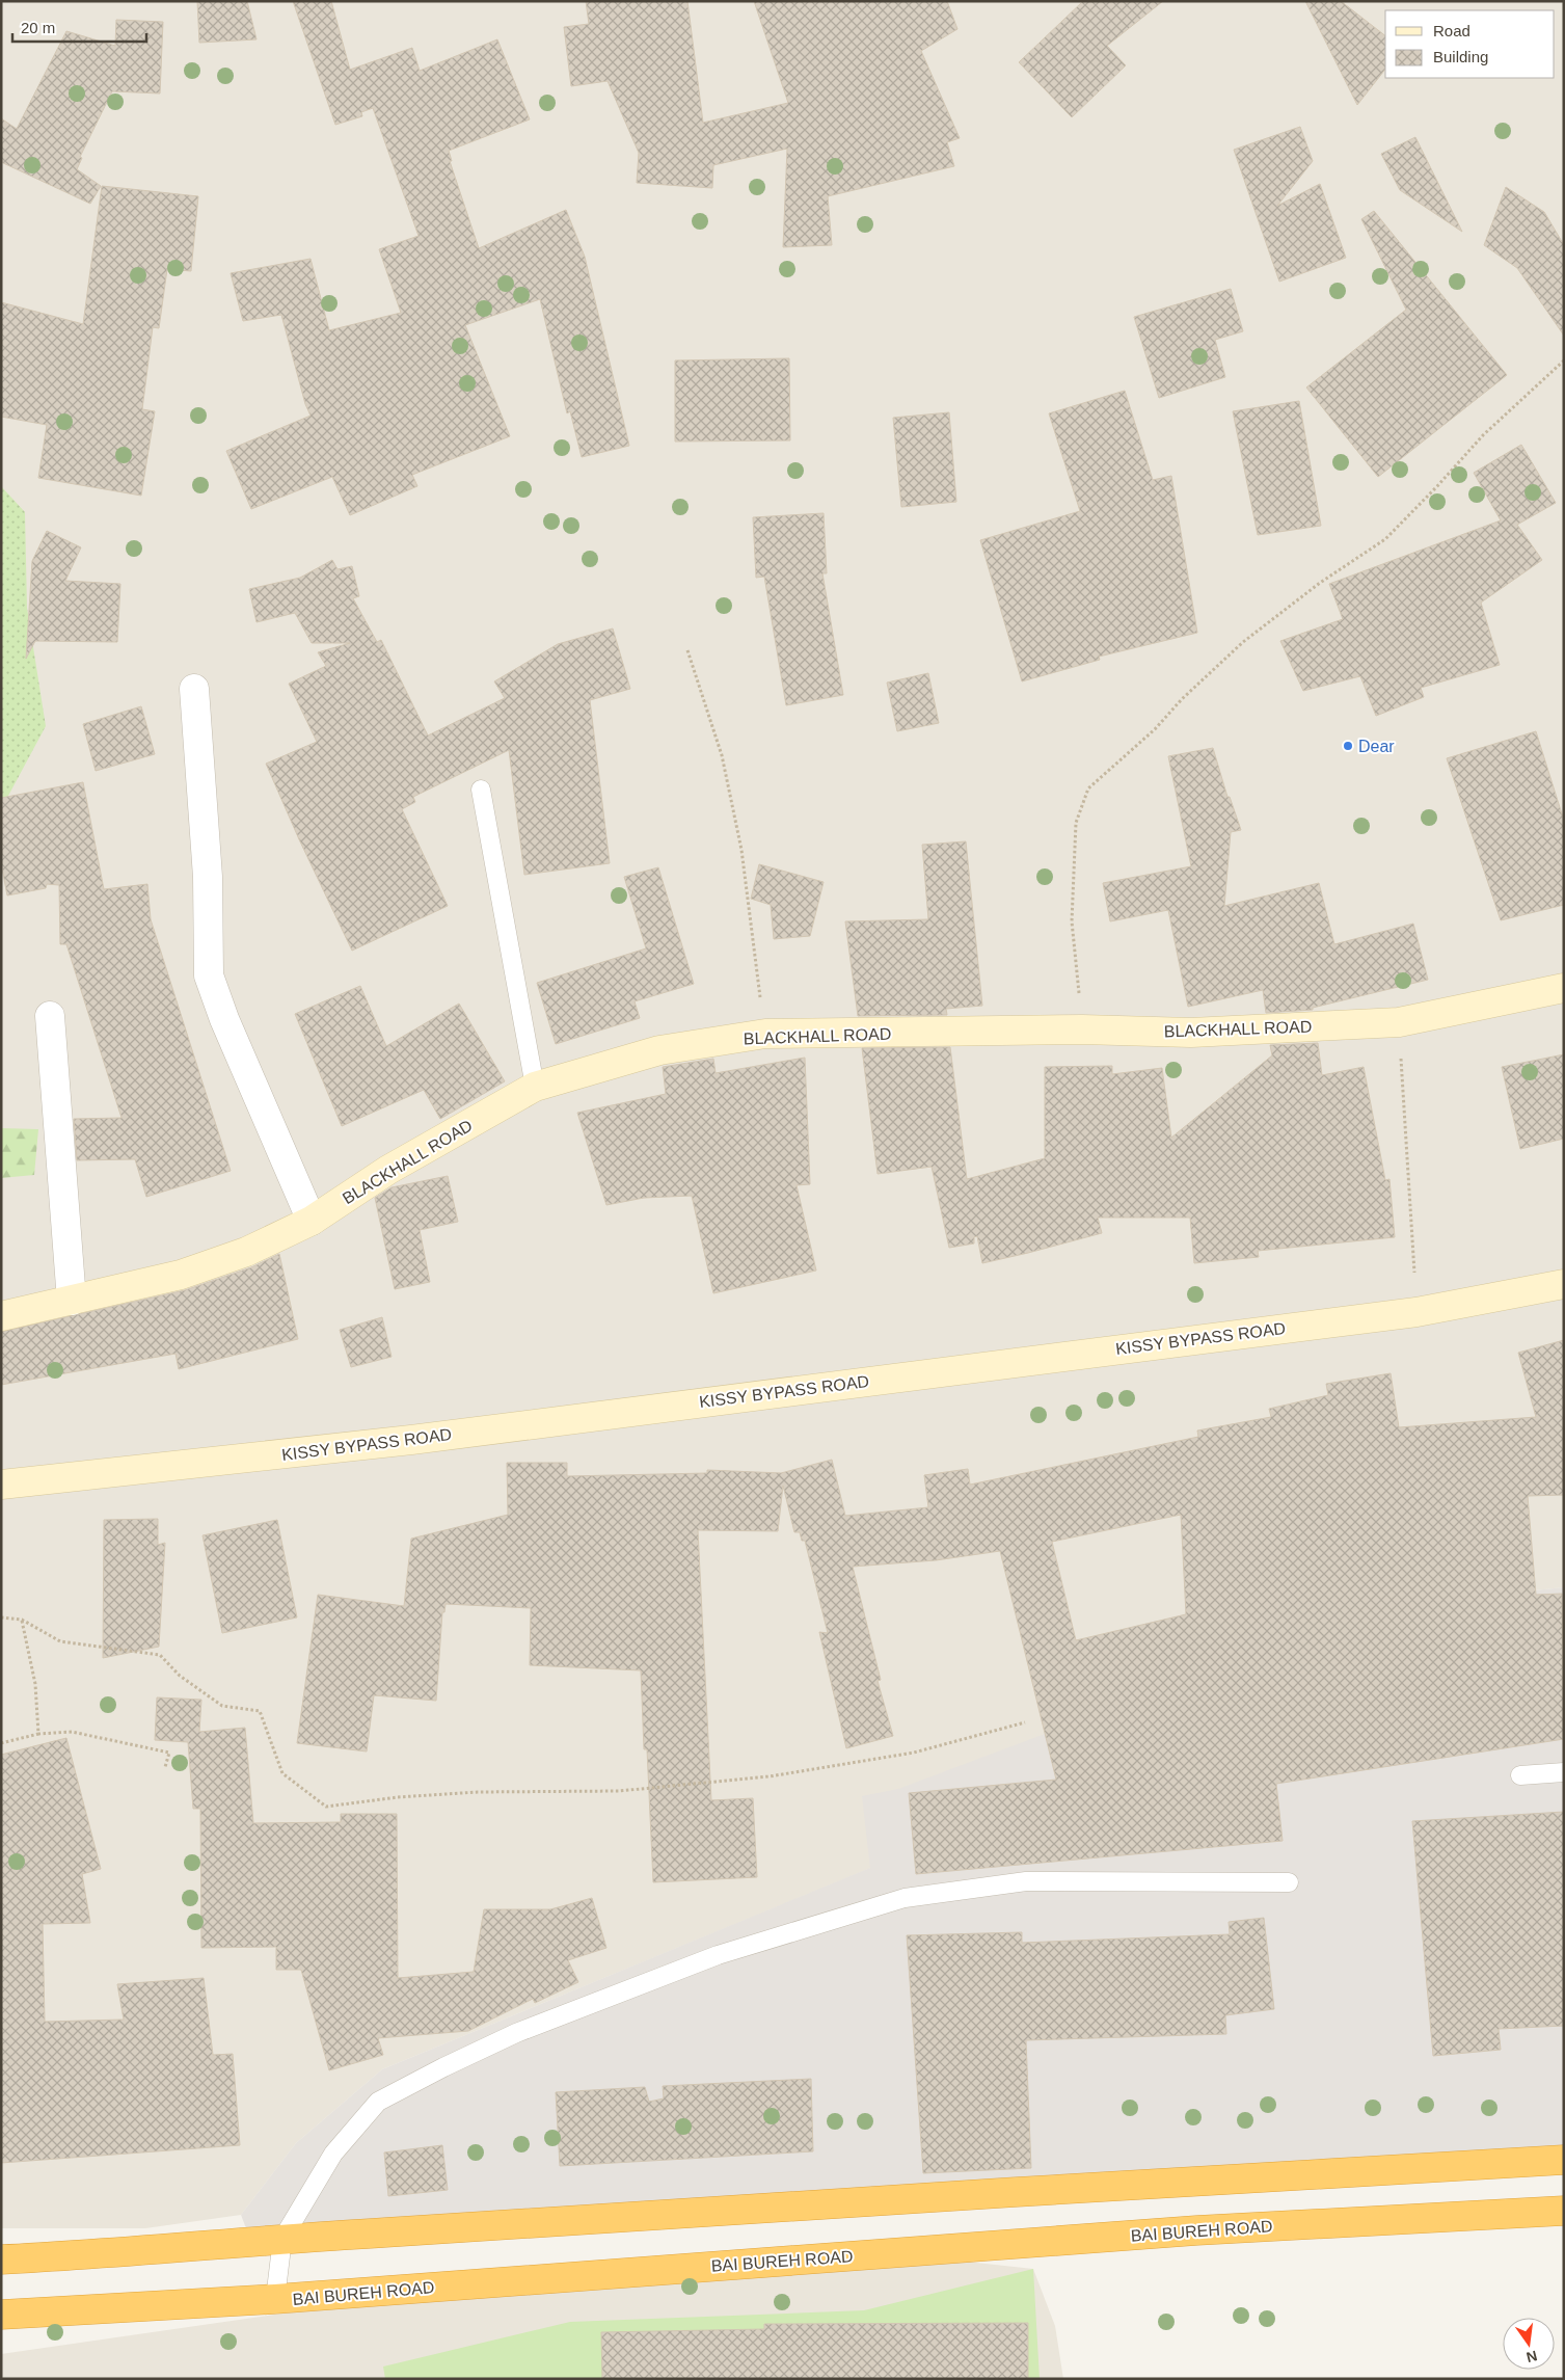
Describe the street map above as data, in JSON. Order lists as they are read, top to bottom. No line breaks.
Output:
{"streets":{"highway":["BAI BUREH ROAD"],"street":["BLACKHALL ROAD","KISSY BYPASS ROAD"]},"places":["Dear"],"legend":["Road","Building"],"scale_bar":"20 m","north":"bottom"}
